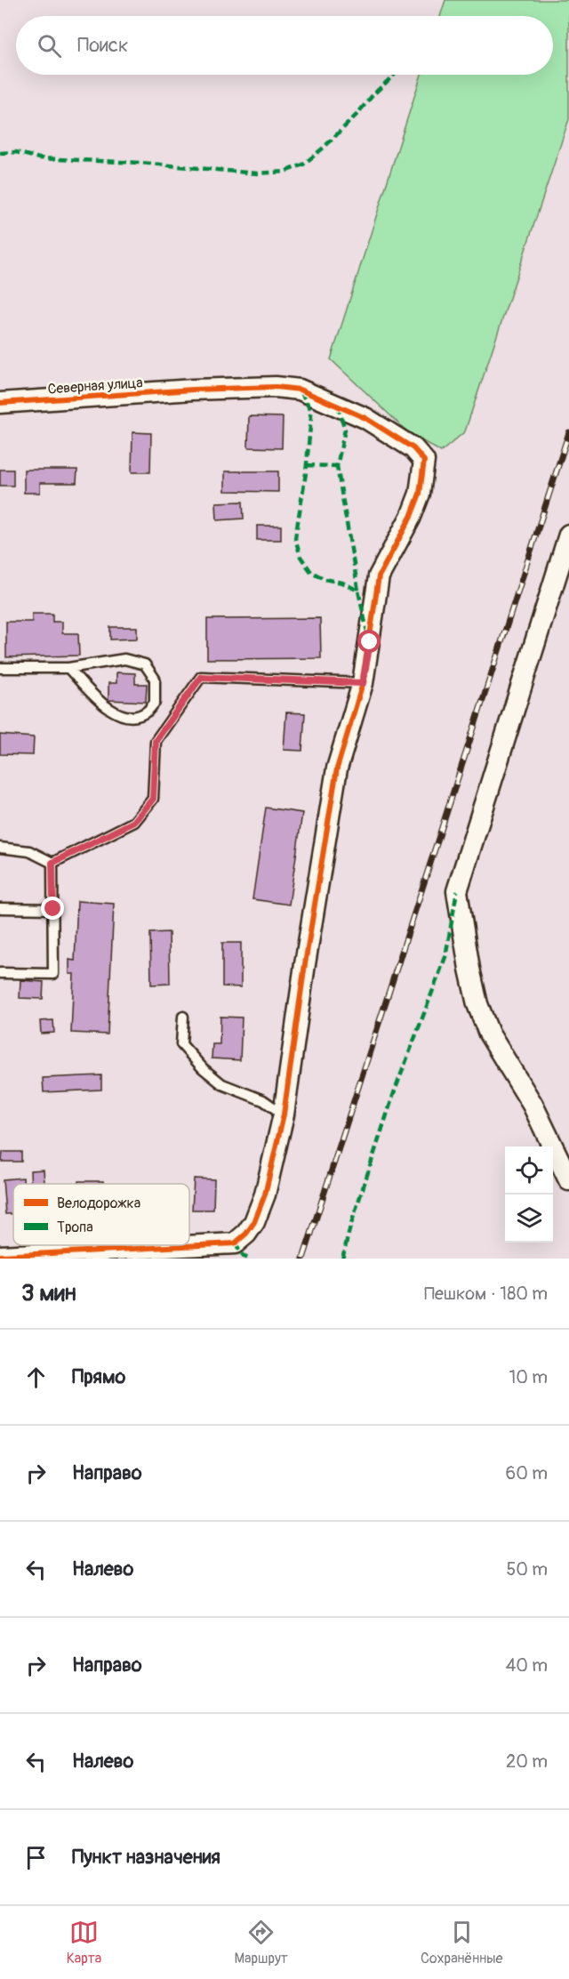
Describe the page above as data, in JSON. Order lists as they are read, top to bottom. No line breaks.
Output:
{"streets":{"street":["Северная улица"]},"legend":["Велодорожка","Тропа"],"page":{"search":"Поиск","heading":["3 мин","Пешком · 180 m"],"list":[["Прямо","10 m"],["Направо","60 m"],["Налево","50 m"],["Направо","40 m"],["Налево","20 m"],"Пункт назначения"],"nav":["Карта","Маршрут","Сохранённые"]}}
